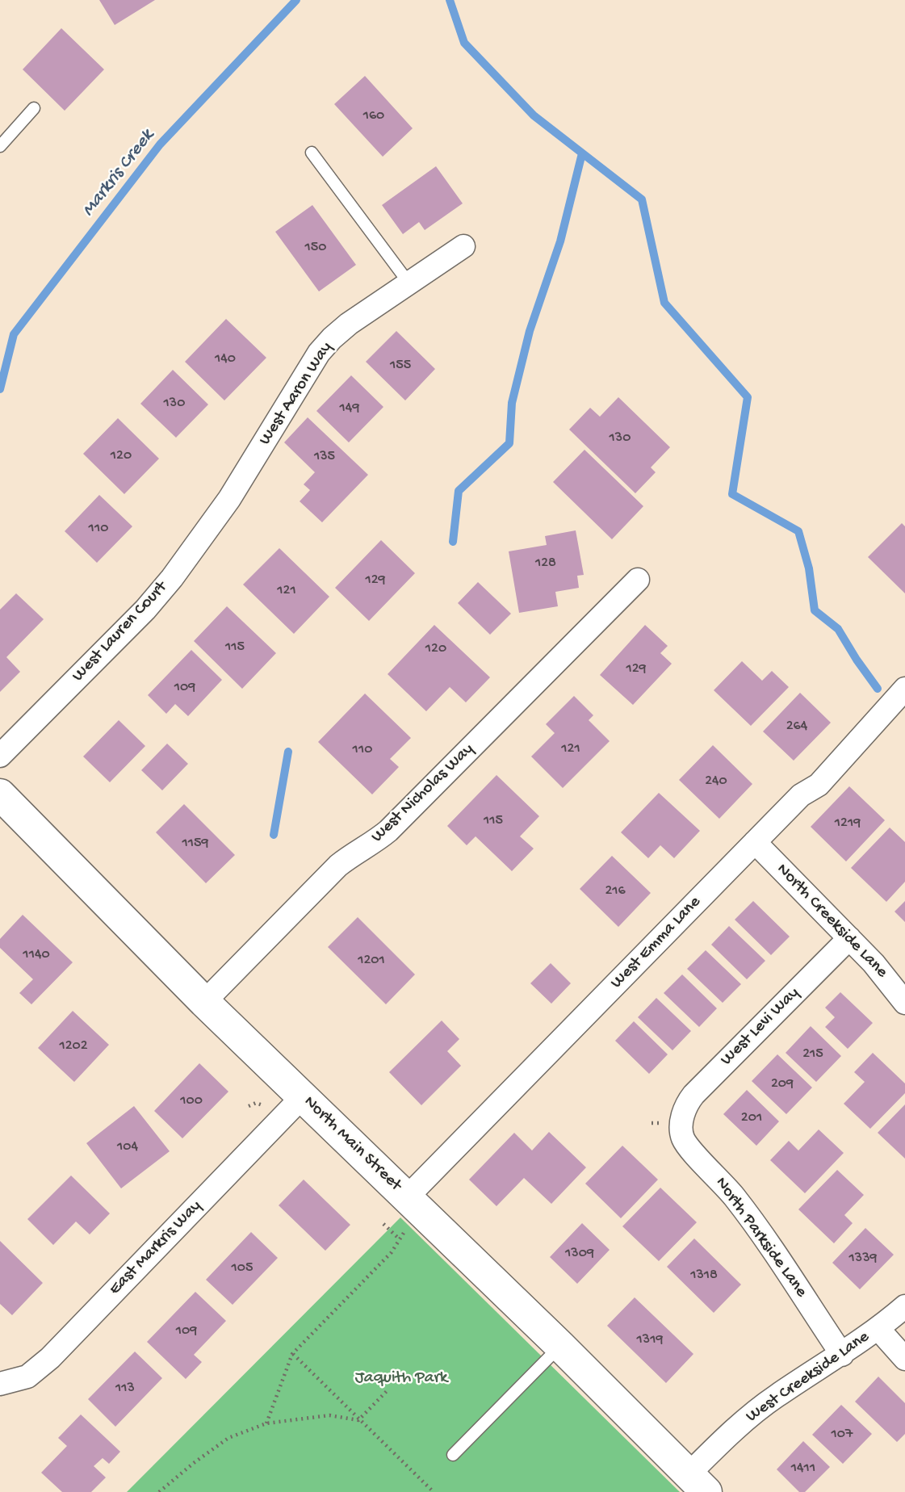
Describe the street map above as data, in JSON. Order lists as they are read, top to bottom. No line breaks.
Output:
{"streets":{"street":["West Aaron Way","West Lauren Court","West Nicholas Way","North Creekside Lane","West Emma Lane","West Levi Way","North Main Street","North Parkside Lane","East Markris Way","West Creekside Lane"]},"crossings":[["West Aaron Way","West Lauren Court"],["West Nicholas Way","North Main Street"],["North Creekside Lane","West Emma Lane"],["North Creekside Lane","West Levi Way"],["West Emma Lane","North Main Street"],["West Levi Way","North Parkside Lane"],["North Main Street","East Markris Way"],["North Main Street","West Creekside Lane"],["North Parkside Lane","West Creekside Lane"]],"water":["Markris Creek"],"parks":["Jaquith Park"],"house_numbers":["160","150","140","155","130","149","130","120","135","110","128","129","121","115","120","129","109","264","121","110","240","115","1219","1159","216","1140","1201","1202","215","209","100","201","104","1309","1339","105","1318","109","1319","113","107","1411"]}
